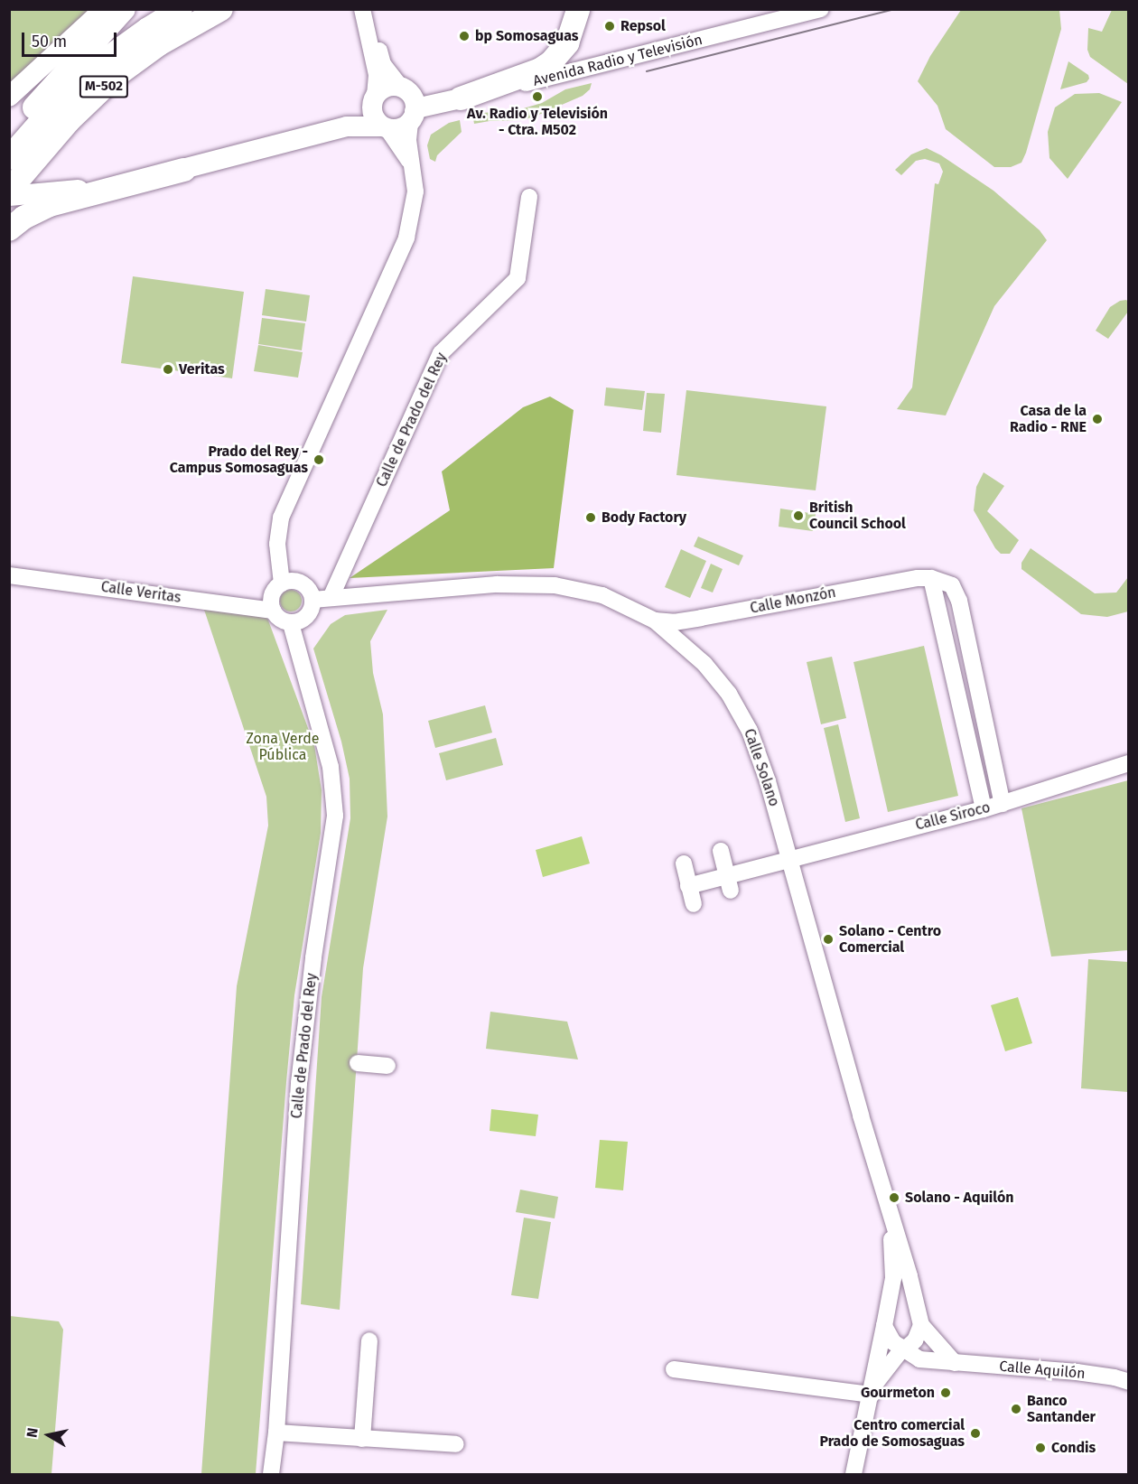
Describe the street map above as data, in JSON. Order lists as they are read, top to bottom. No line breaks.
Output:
{"streets":{"highway":["M-502"],"main road":["Avenida Radio y Televisión"],"street":["Calle de Prado del Rey","Calle Veritas","Calle Monzón","Calle Solano","Calle Siroco","Calle Aquilón"]},"crossings":[["Calle de Prado del Rey","Calle Veritas"],["Calle de Prado del Rey","Calle Solano"],["Calle Veritas","Calle Solano"],["Calle Monzón","Calle Solano"],["Calle Solano","Calle Siroco"],["Calle Solano","Calle Aquilón"]],"parks":["Zona Verde Pública"],"places":["Repsol","bp Somosaguas","Av. Radio y Televisión - Ctra. M502","Veritas","Casa de la Radio - RNE","Prado del Rey - Campus Somosaguas","British Council School","Body Factory","Solano - Centro Comercial","Solano - Aquilón","Gourmeton","Banco Santander","Centro comercial Prado de Somosaguas","Condis"],"scale_bar":"50 m","north":"left"}
